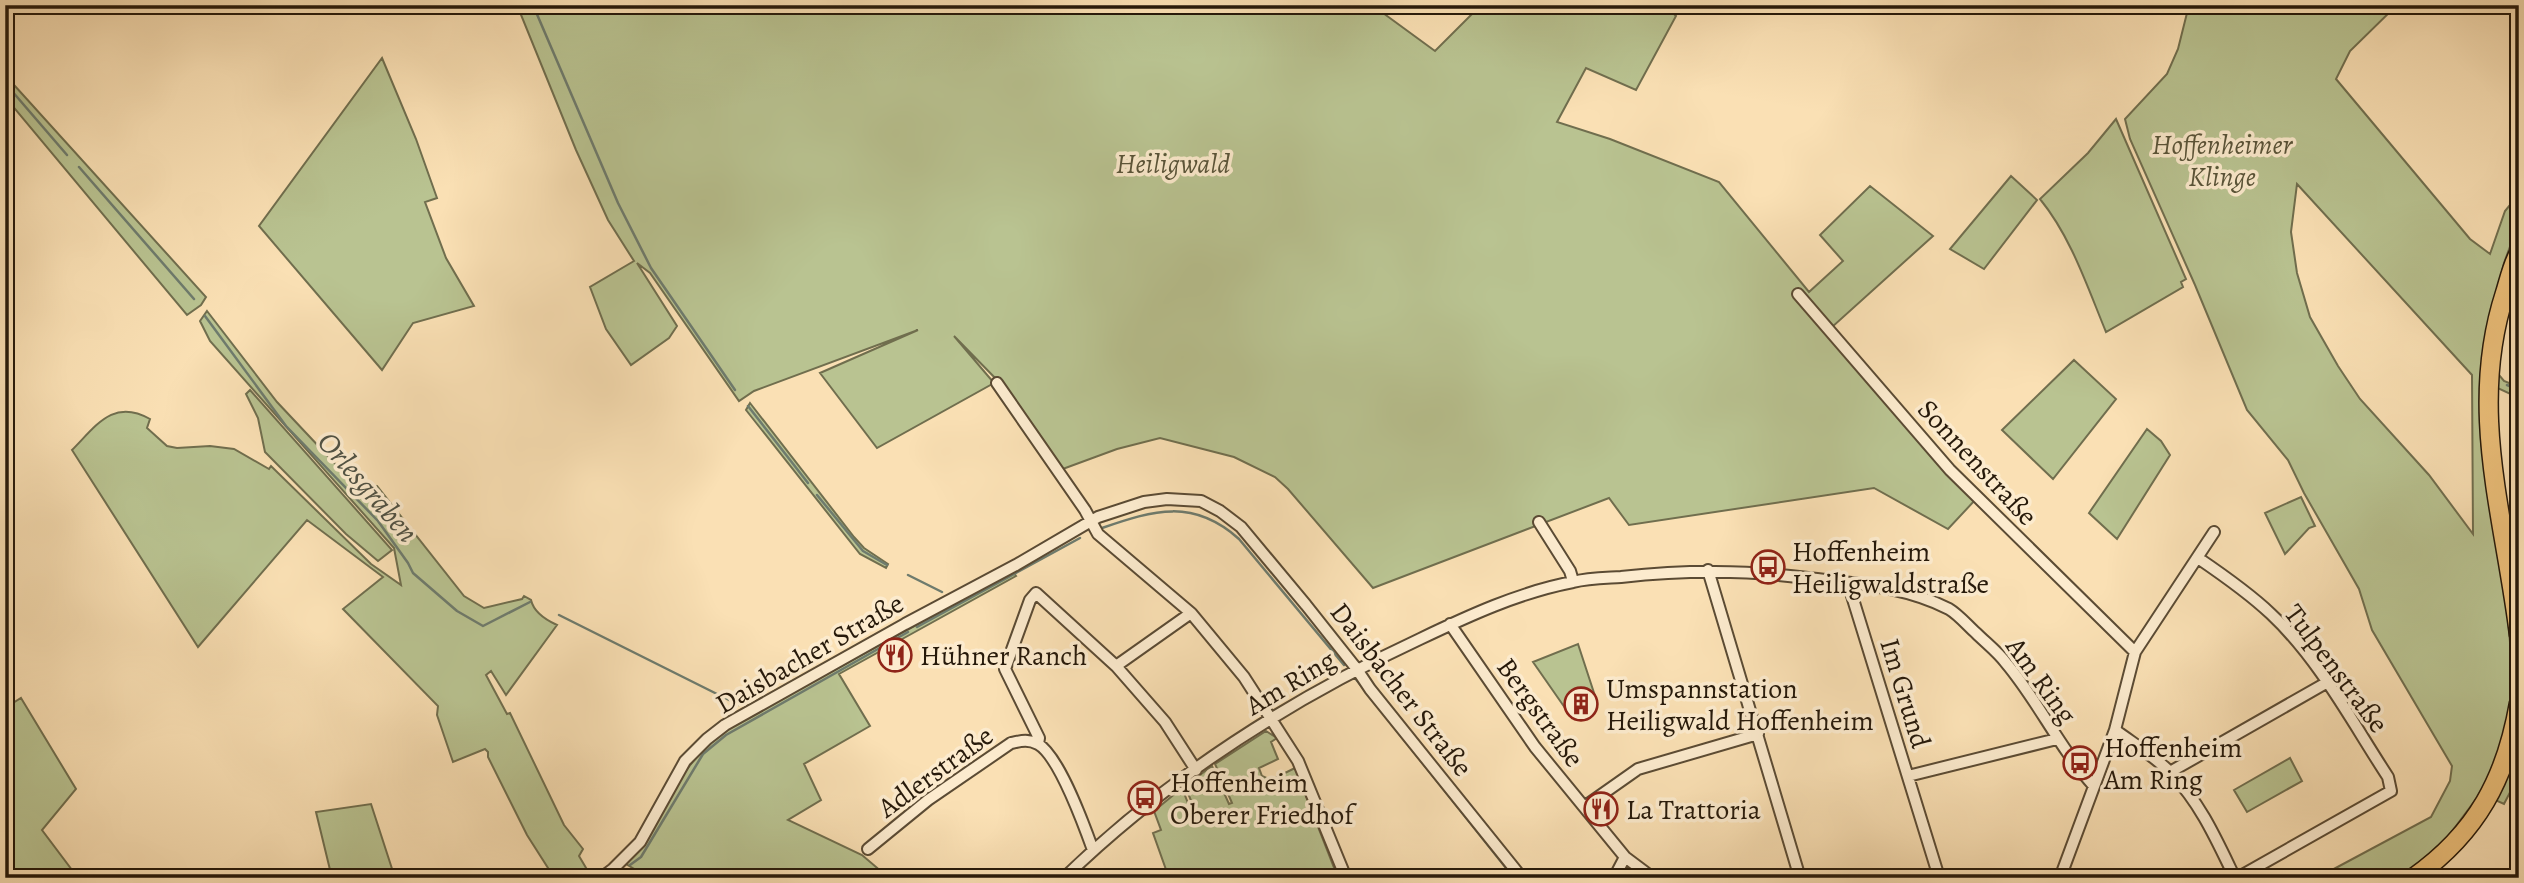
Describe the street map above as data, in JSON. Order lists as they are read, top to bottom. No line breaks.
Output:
{"streets":{"street":["Sonnenstraße","Daisbacher Straße","Tulpenstraße","Am Ring","Im Grund","Bergstraße","Adlerstraße"]},"crossings":[["Daisbacher Straße","Am Ring"],["Am Ring","Im Grund"],["Am Ring","Bergstraße"],["Am Ring","Adlerstraße"]],"water":["Orlesgraben"],"parks":["Hoffenheimer Klinge","Heiligwald"],"places":{"bus stop":["Hoffenheim Heiligwaldstraße","Hoffenheim Am Ring","Hoffenheim Oberer Friedhof"],"restaurant":["Hühner Ranch","La Trattoria"],"building":["Umspannstation Heiligwald Hoffenheim"]}}
